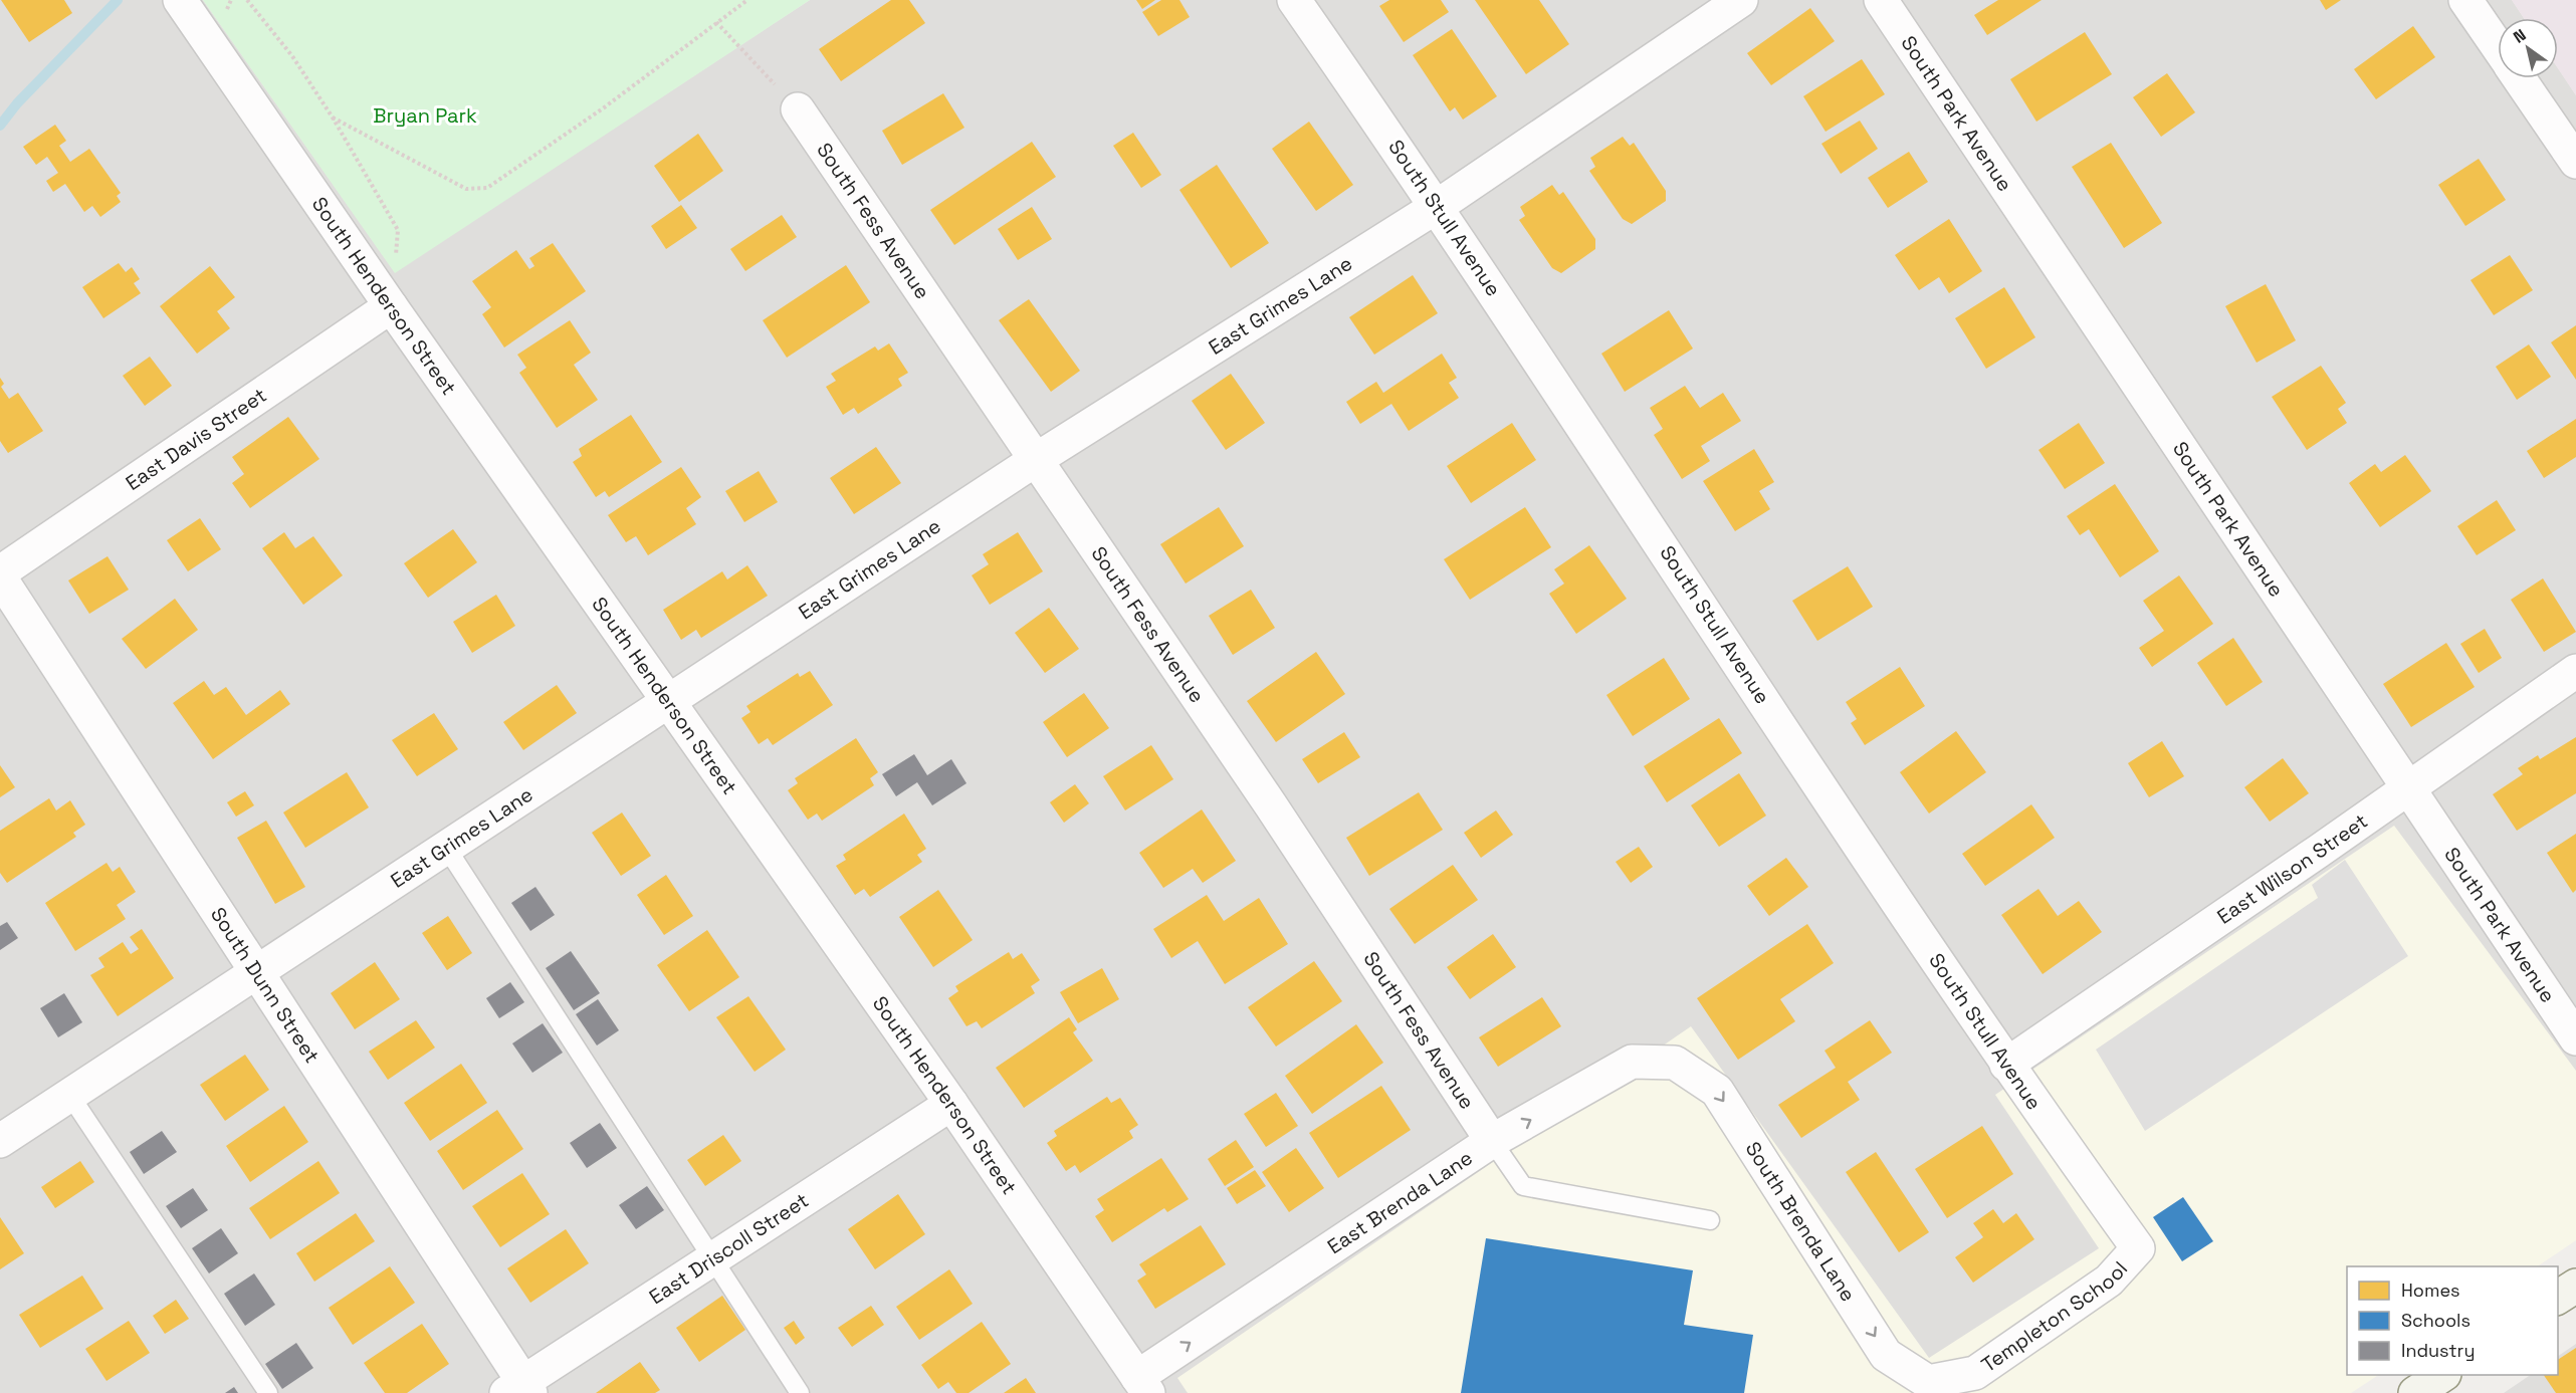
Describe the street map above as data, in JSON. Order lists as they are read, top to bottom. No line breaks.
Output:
{"streets":{"street":["South Park Avenue","South Stull Avenue","South Fess Avenue","South Henderson Street","East Grimes Lane","East Davis Street","East Wilson Street","South Dunn Street","East Brenda Lane","South Brenda Lane","East Driscoll Street","Templeton School"]},"crossings":[["South Park Avenue","East Wilson Street"],["South Stull Avenue","East Grimes Lane"],["South Stull Avenue","East Wilson Street"],["South Stull Avenue","Templeton School"],["South Fess Avenue","East Grimes Lane"],["South Fess Avenue","East Brenda Lane"],["South Henderson Street","East Grimes Lane"],["South Henderson Street","East Davis Street"],["South Henderson Street","East Brenda Lane"],["South Henderson Street","East Driscoll Street"],["East Grimes Lane","South Dunn Street"],["South Dunn Street","East Driscoll Street"],["East Brenda Lane","South Brenda Lane"],["South Brenda Lane","Templeton School"]],"one_way":["East Brenda Lane","South Brenda Lane"],"parks":["Bryan Park"],"legend":["Homes","Schools","Industry"],"north":"top left"}
